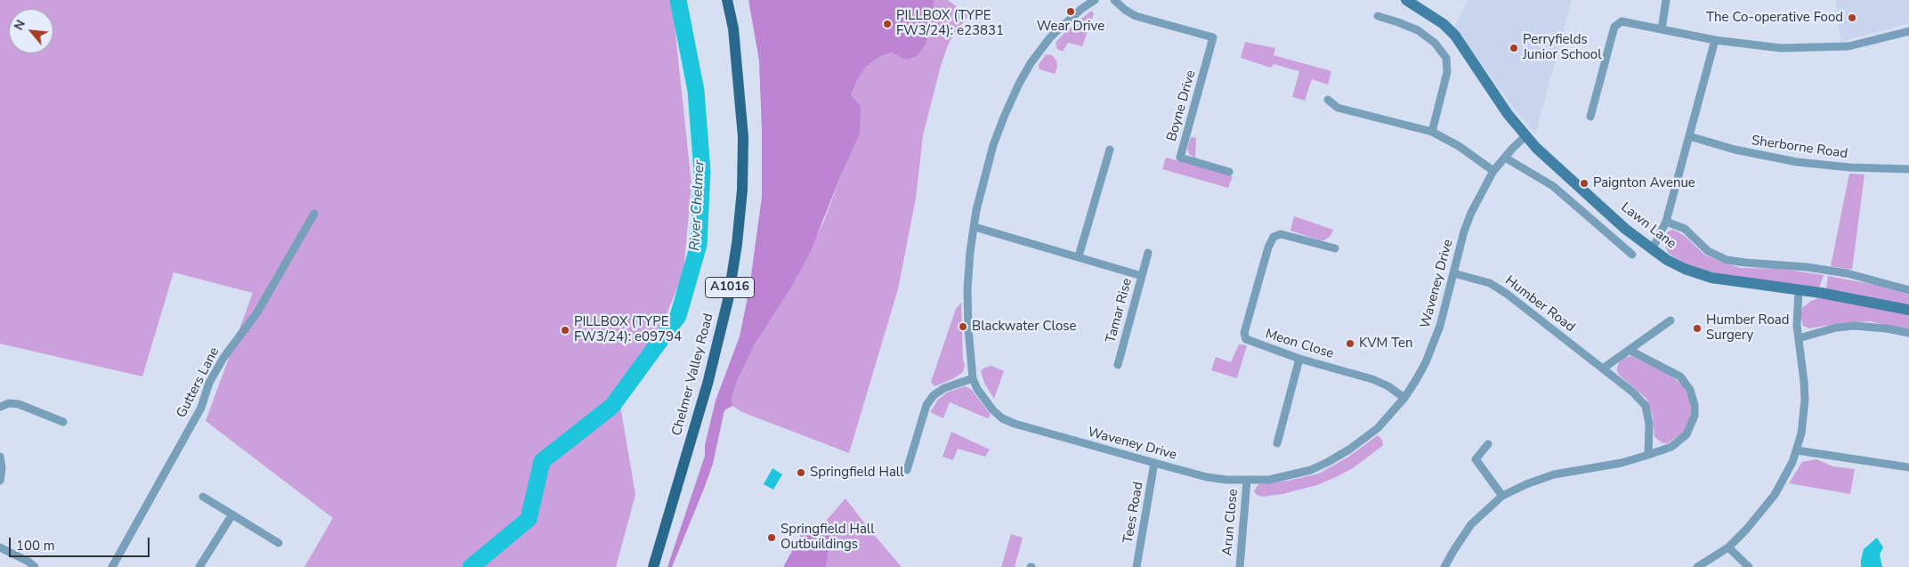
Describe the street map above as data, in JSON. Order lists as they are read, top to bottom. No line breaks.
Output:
{"streets":{"main road":["A1016","Chelmer Valley Road"],"street":["Boyne Drive","Sherborne Road","Lawn Lane","Waveney Drive","Humber Road","Tamar Rise","Meon Close","Gutters Lane","Tees Road","Arun Close"]},"crossings":[["Lawn Lane","Waveney Drive"],["Waveney Drive","Humber Road"],["Waveney Drive","Tamar Rise"],["Waveney Drive","Meon Close"],["Waveney Drive","Tees Road"],["Waveney Drive","Arun Close"]],"water":["River Chelmer"],"places":["Wear Drive","The Co-operative Food","PILLBOX (TYPE FW3/24): e23831","Perryfields Junior School","Paignton Avenue","Blackwater Close","Humber Road Surgery","PILLBOX (TYPE FW3/24): e09794","KVM Ten","Springfield Hall","Springfield Hall Outbuildings"],"scale_bar":"100 m","north":"top left"}
